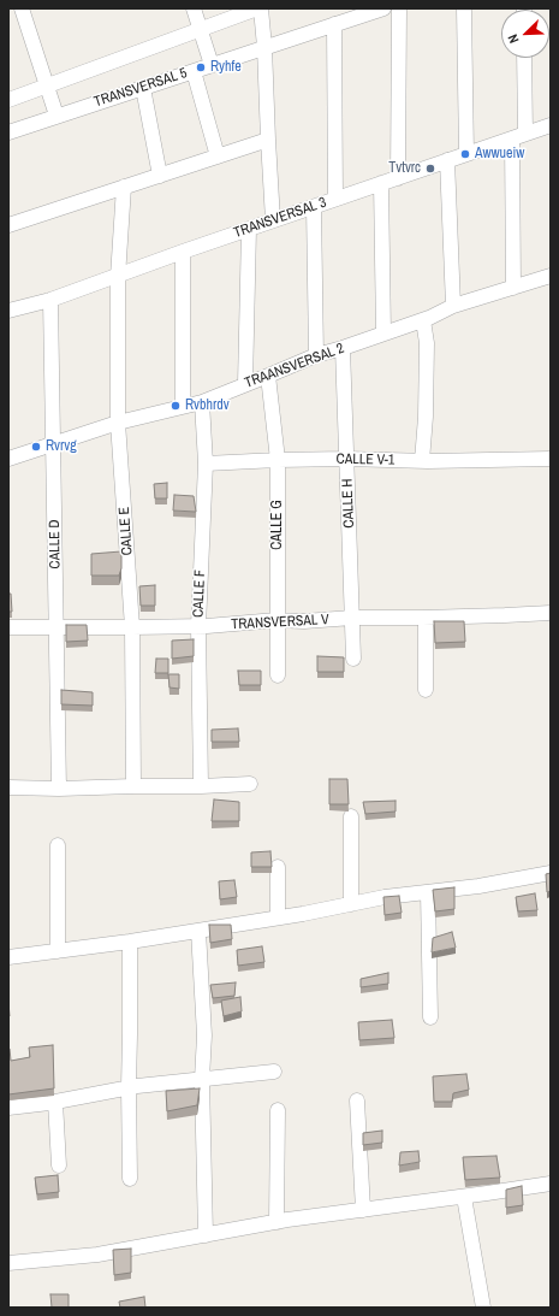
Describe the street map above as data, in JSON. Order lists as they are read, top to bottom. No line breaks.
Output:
{"streets":{"street":["TRANSVERSAL 5","TRANSVERSAL 3","TRAANSVERSAL 2","CALLE V-1","CALLE H","CALLE G","CALLE E","CALLE D","CALLE F","TRANSVERSAL V"]},"crossings":[["TRANSVERSAL 3","CALLE E"],["TRANSVERSAL 3","CALLE D"],["TRAANSVERSAL 2","CALLE H"],["TRAANSVERSAL 2","CALLE G"],["TRAANSVERSAL 2","CALLE E"],["TRAANSVERSAL 2","CALLE D"],["TRAANSVERSAL 2","CALLE F"],["CALLE V-1","CALLE H"],["CALLE V-1","CALLE G"],["CALLE V-1","CALLE F"],["CALLE H","TRANSVERSAL V"],["CALLE G","TRANSVERSAL V"],["CALLE E","TRANSVERSAL V"],["CALLE D","TRANSVERSAL V"],["CALLE F","TRANSVERSAL V"]],"places":["Ryhfe","Awwueiw","Tvtvrc","Rvbhrdv","Rvrvg"],"north":"bottom left"}
